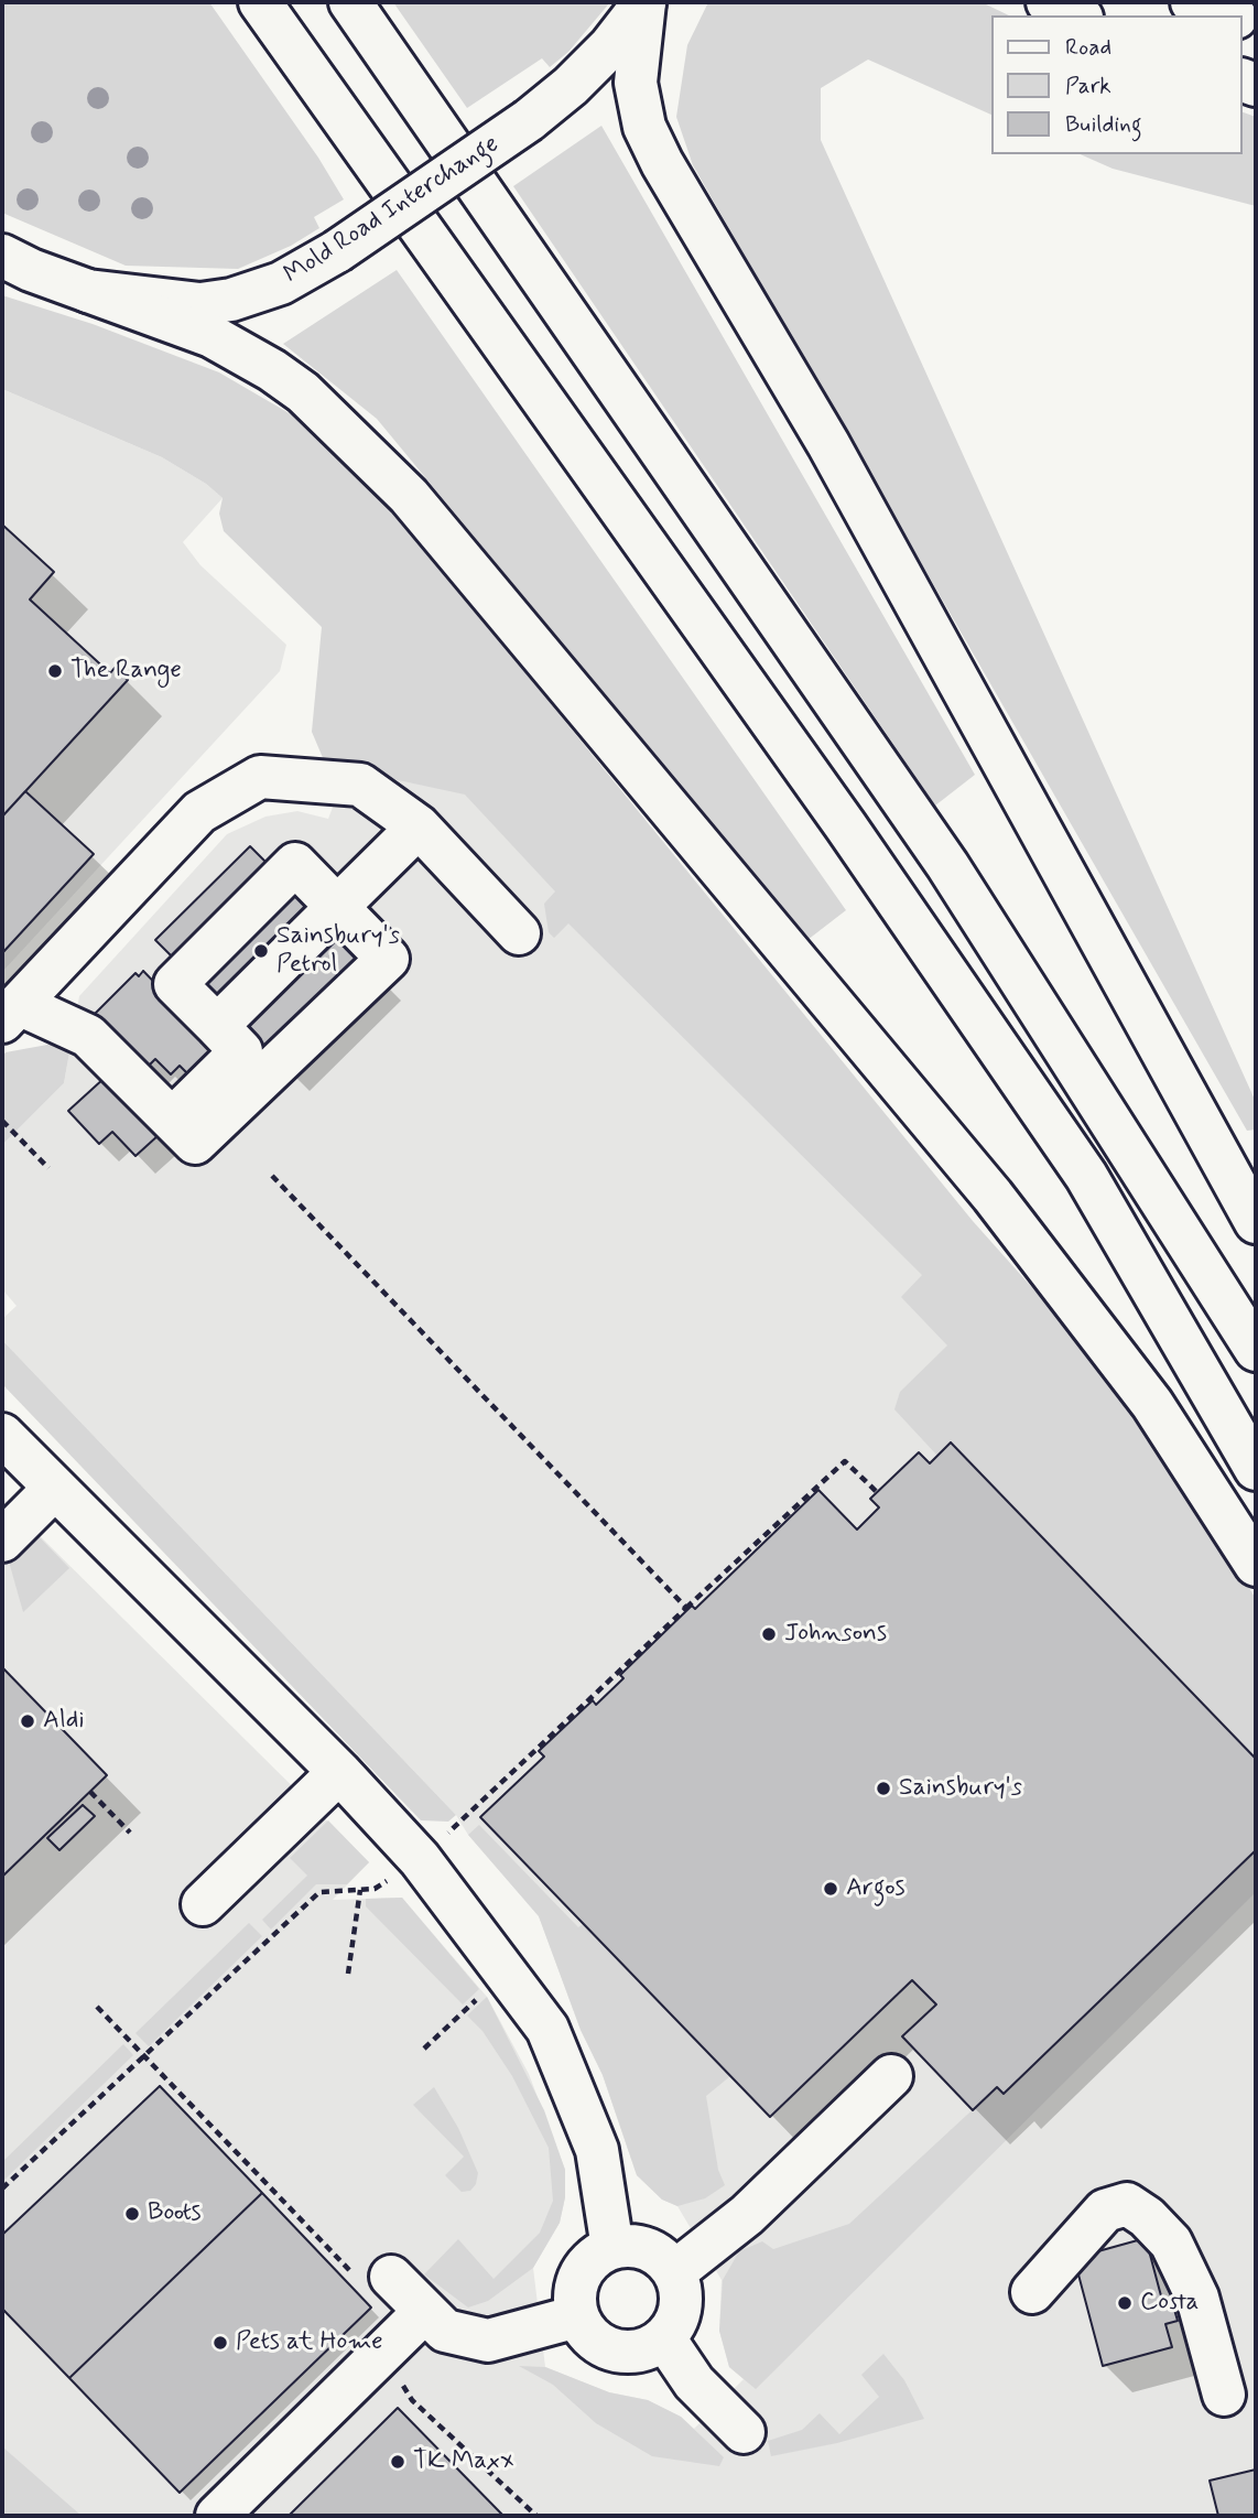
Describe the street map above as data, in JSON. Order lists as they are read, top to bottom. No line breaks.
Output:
{"streets":{"main road":["Mold Road Interchange"]},"places":["The Range","Sainsbury's Petrol","Johnsons","Aldi","Sainsbury's","Argos","Boots","Costa","Pets at Home","TK Maxx"],"legend":["Road","Park","Building"]}
